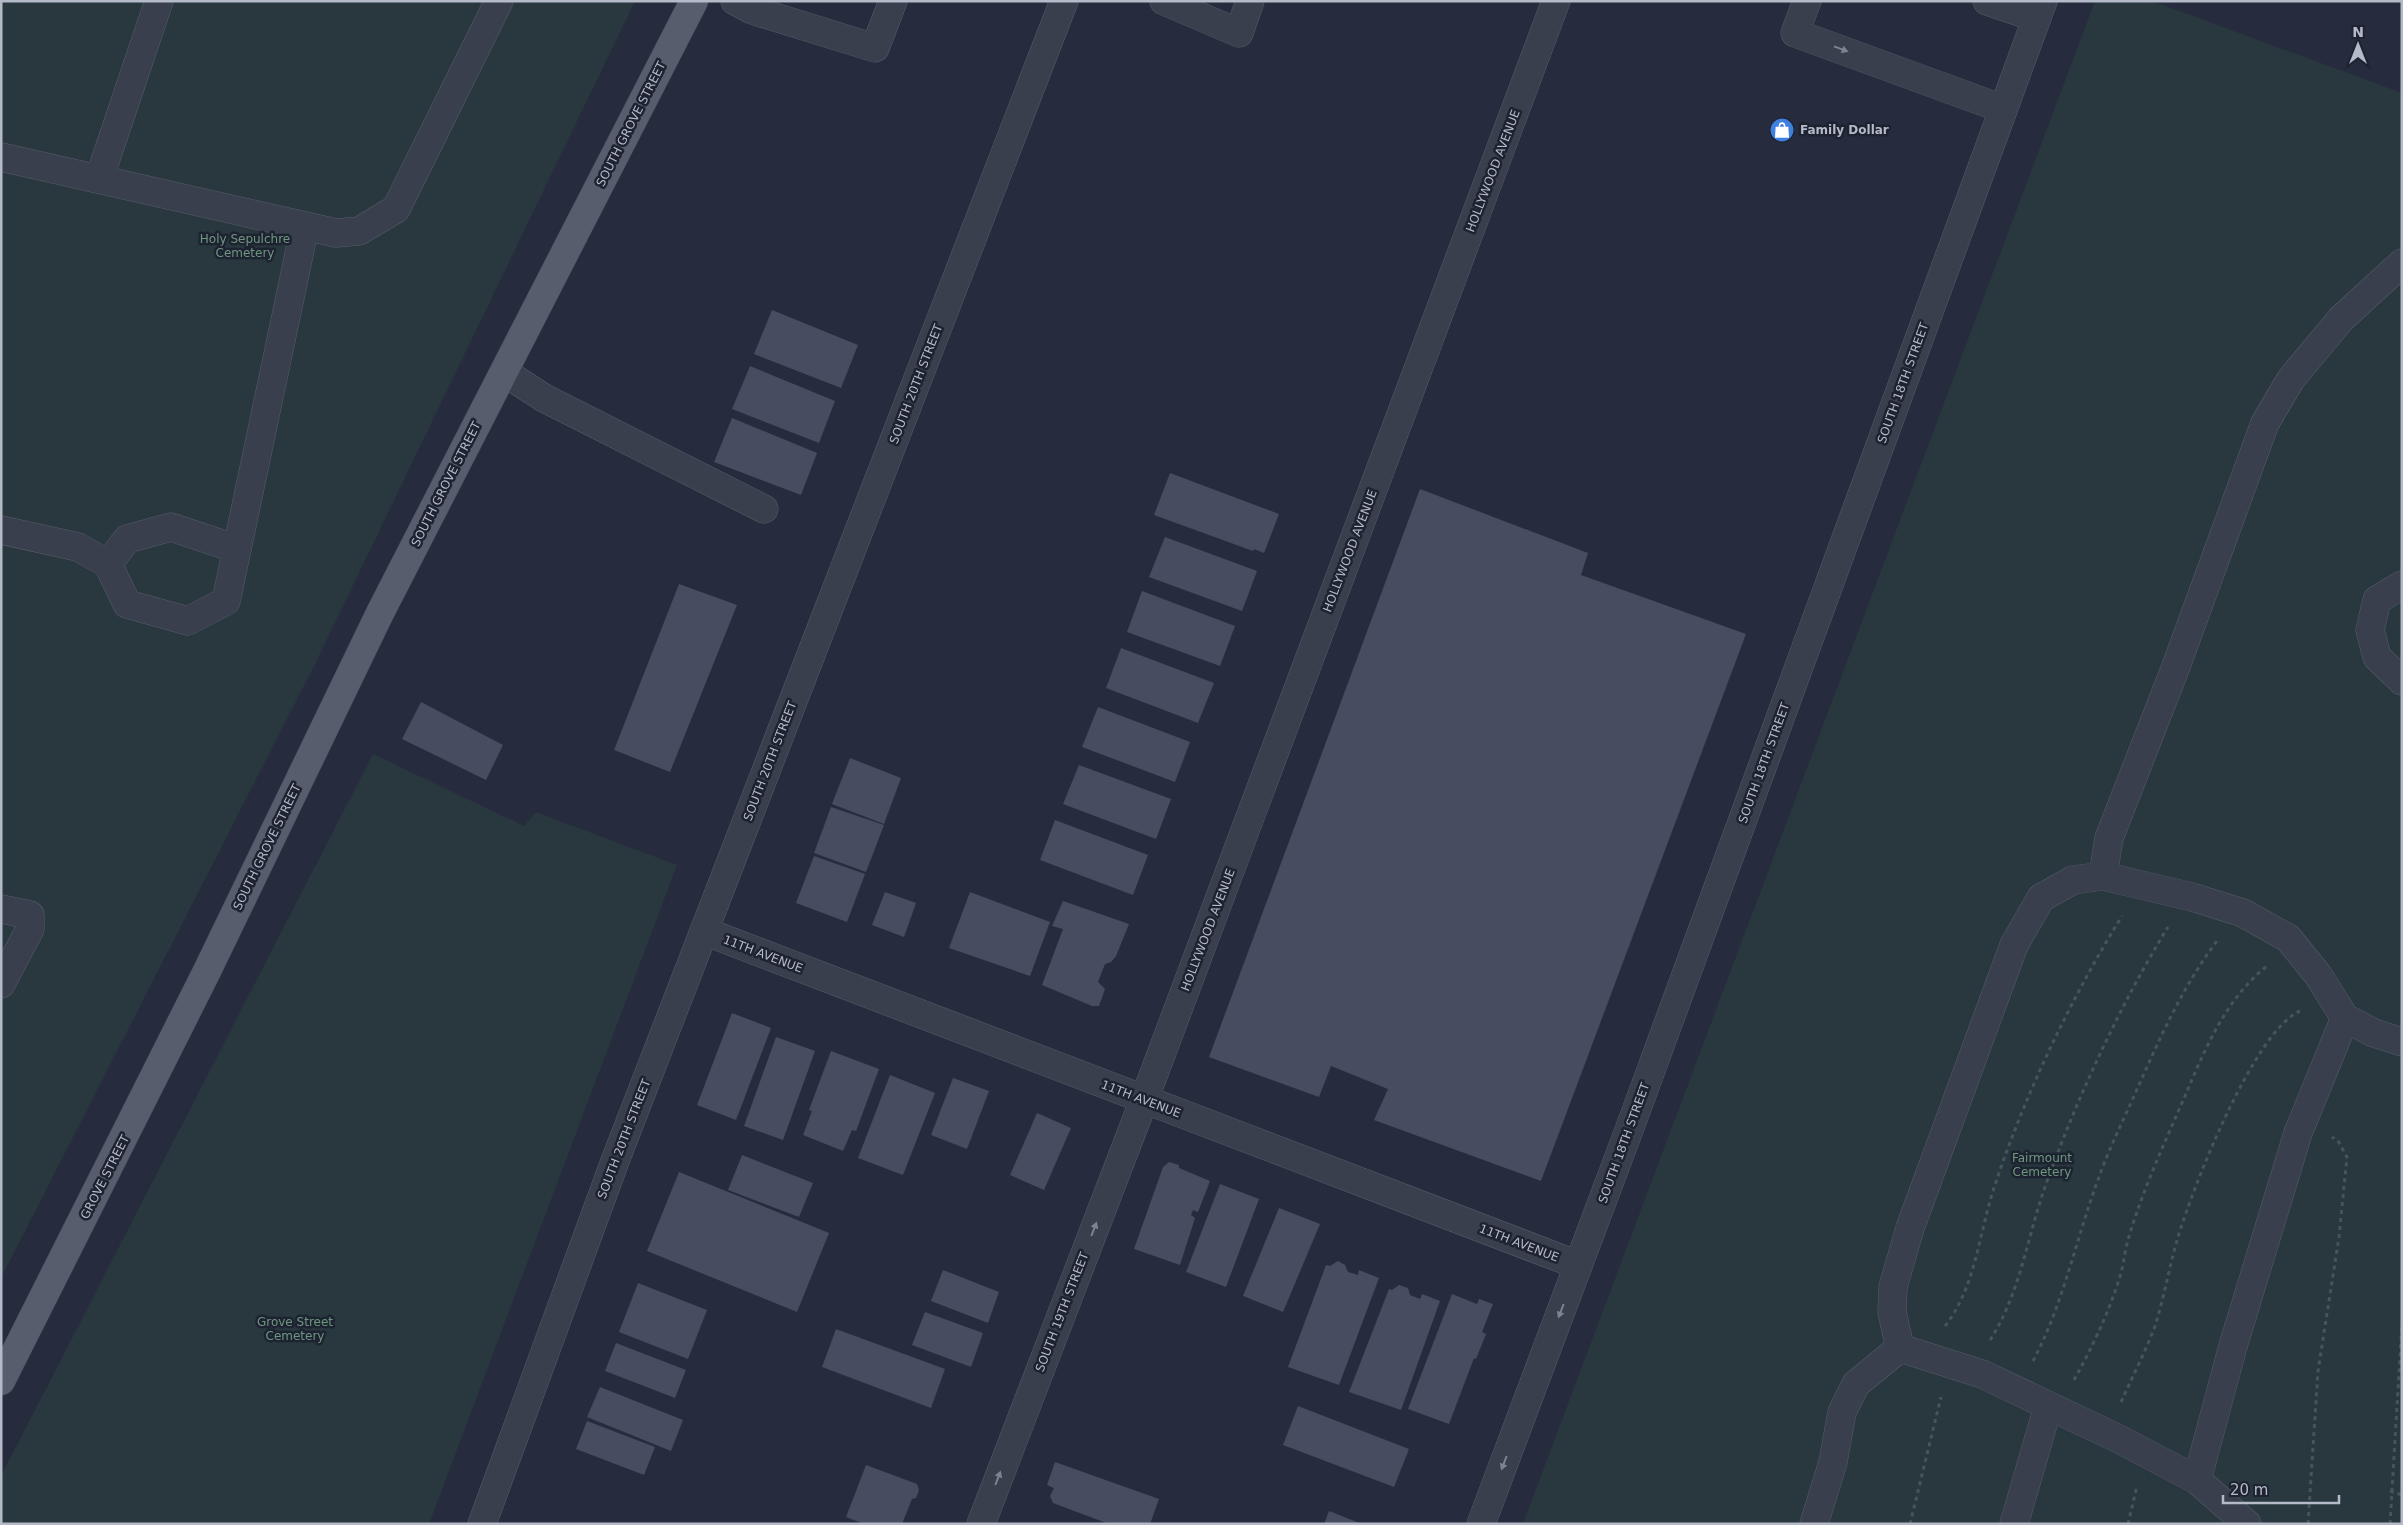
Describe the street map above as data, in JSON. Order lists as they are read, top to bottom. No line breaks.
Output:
{"streets":{"main road":["SOUTH GROVE STREET","GROVE STREET"],"street":["HOLLYWOOD AVENUE","SOUTH 18TH STREET","SOUTH 20TH STREET","11TH AVENUE","SOUTH 19TH STREET"]},"crossings":[["SOUTH GROVE STREET","GROVE STREET"],["HOLLYWOOD AVENUE","11TH AVENUE"],["HOLLYWOOD AVENUE","SOUTH 19TH STREET"],["SOUTH 18TH STREET","11TH AVENUE"],["SOUTH 20TH STREET","11TH AVENUE"],["11TH AVENUE","SOUTH 19TH STREET"]],"one_way":["SOUTH 19TH STREET"],"parks":["Holy Sepulchre Cemetery","Fairmount Cemetery","Grove Street Cemetery"],"places":{"shop":["Family Dollar"]},"scale_bar":"20 m","north":"top"}
